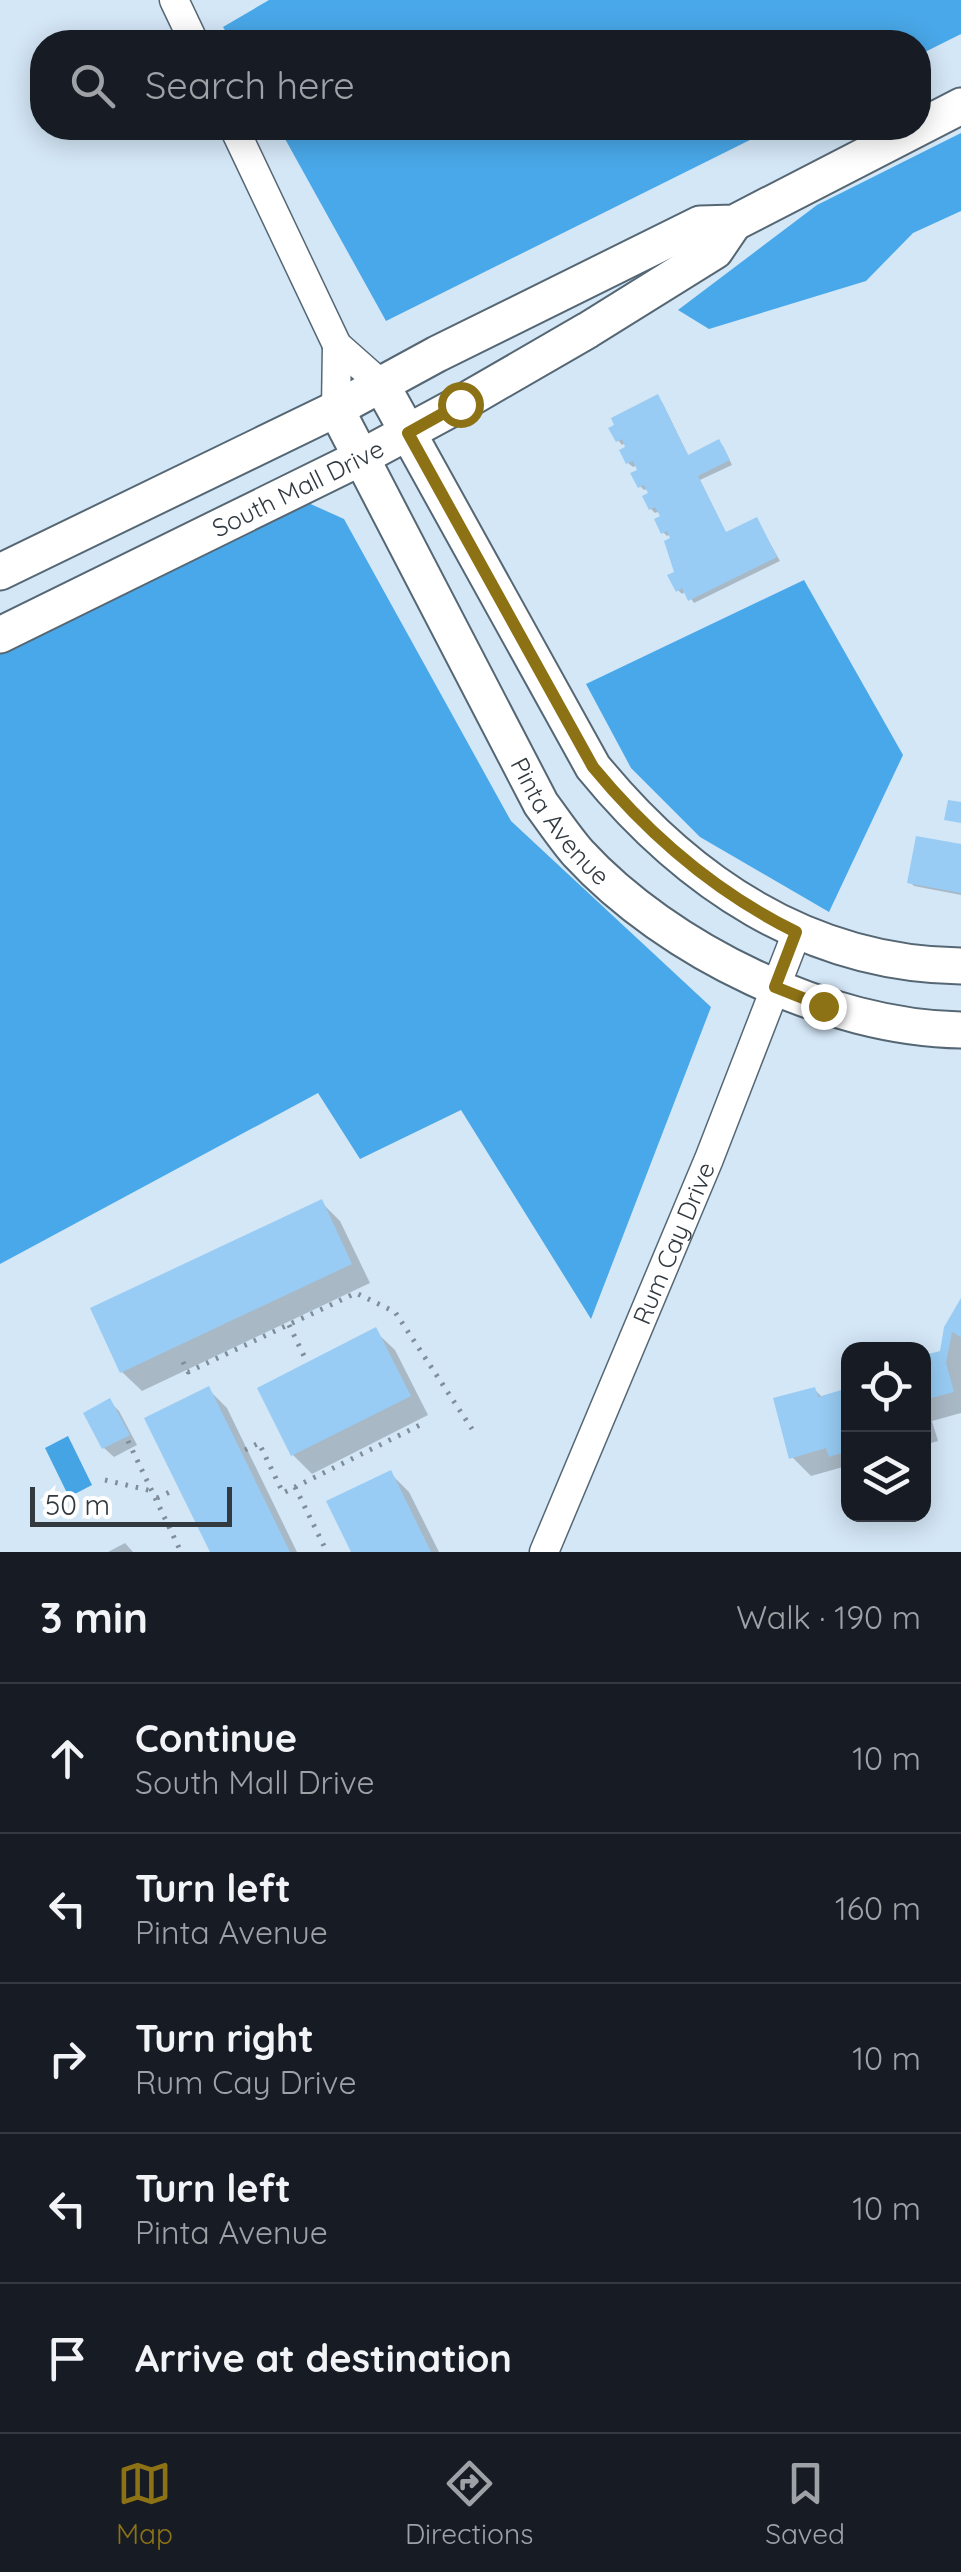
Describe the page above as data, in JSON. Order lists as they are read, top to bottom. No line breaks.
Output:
{"streets":{"street":["South Mall Drive","Pinta Avenue","Rum Cay Drive"]},"crossings":[["South Mall Drive","Pinta Avenue"],["Pinta Avenue","Rum Cay Drive"]],"scale_bar":"50 m","page":{"search":"Search here","scale":"50 m","heading":["3 min","Walk · 190 m"],"list":[["Continue","South Mall Drive","10 m"],["Turn left","Pinta Avenue","160 m"],["Turn right","Rum Cay Drive","10 m"],["Turn left","Pinta Avenue","10 m"],"Arrive at destination"],"nav":["Map","Directions","Saved"]}}
